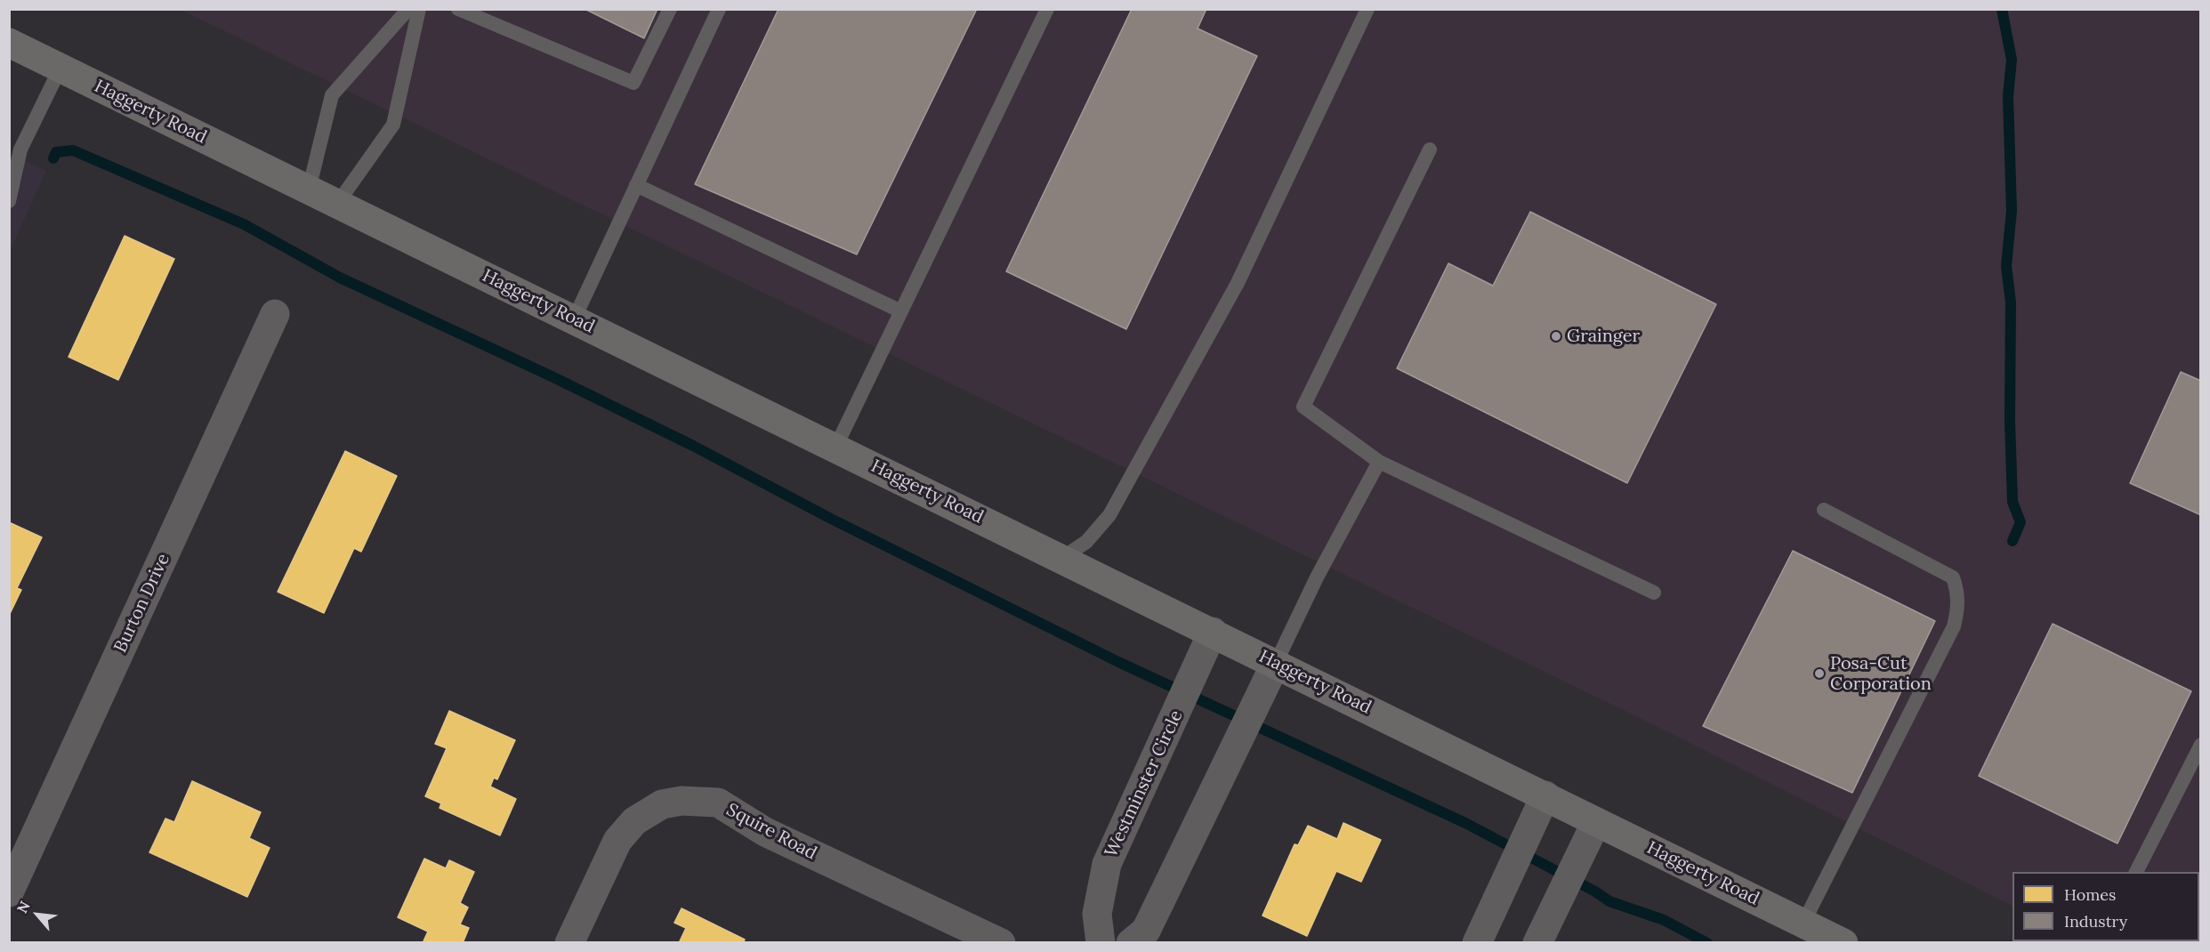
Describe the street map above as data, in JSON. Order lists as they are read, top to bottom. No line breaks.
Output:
{"streets":{"street":["Haggerty Road","Burton Drive","Westminster Circle","Squire Road"]},"crossings":[["Haggerty Road","Westminster Circle"]],"places":["Grainger","Posa-Cut Corporation"],"legend":["Homes","Industry"],"north":"top left"}
